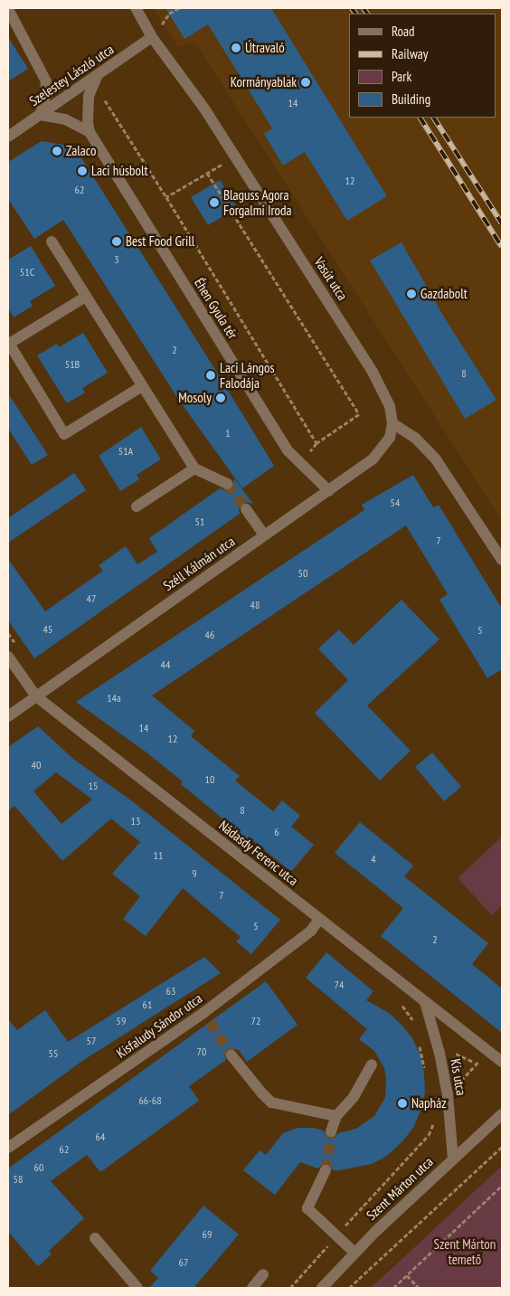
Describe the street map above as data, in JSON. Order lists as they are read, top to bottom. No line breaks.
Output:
{"streets":{"street":["Szelestey László utca","Vasút utca","Éhen Gyula tér","Széll Kálmán utca","Nádasdy Ferenc utca","Kisfaludy Sándor utca","Kis utca","Szent Márton utca"]},"crossings":[["Szelestey László utca","Vasút utca"],["Szelestey László utca","Éhen Gyula tér"],["Vasút utca","Széll Kálmán utca"],["Éhen Gyula tér","Széll Kálmán utca"],["Széll Kálmán utca","Nádasdy Ferenc utca"],["Nádasdy Ferenc utca","Kisfaludy Sándor utca"],["Nádasdy Ferenc utca","Kis utca"],["Kis utca","Szent Márton utca"]],"parks":["Szent Márton temető"],"places":["Útravaló","Kormányablak","Zalaco","Laci húsbolt","Blaguss Agora Forgalmi Iroda","Best Food Grill","Gazdabolt","Laci Lángos Falodája","Mosoly","Napház"],"house_numbers":["14","12","62","3","51C","2","51B","8","1","51A","54","51","7","50","47","48","45","5","46","44","14a","14","12","40","10","15","8","13","6","11","4","9","7","5","2","74","63","61","59","72","57","70","55","66-68","64","62","60","58","69","67"],"legend":["Road","Railway","Park","Building"]}
